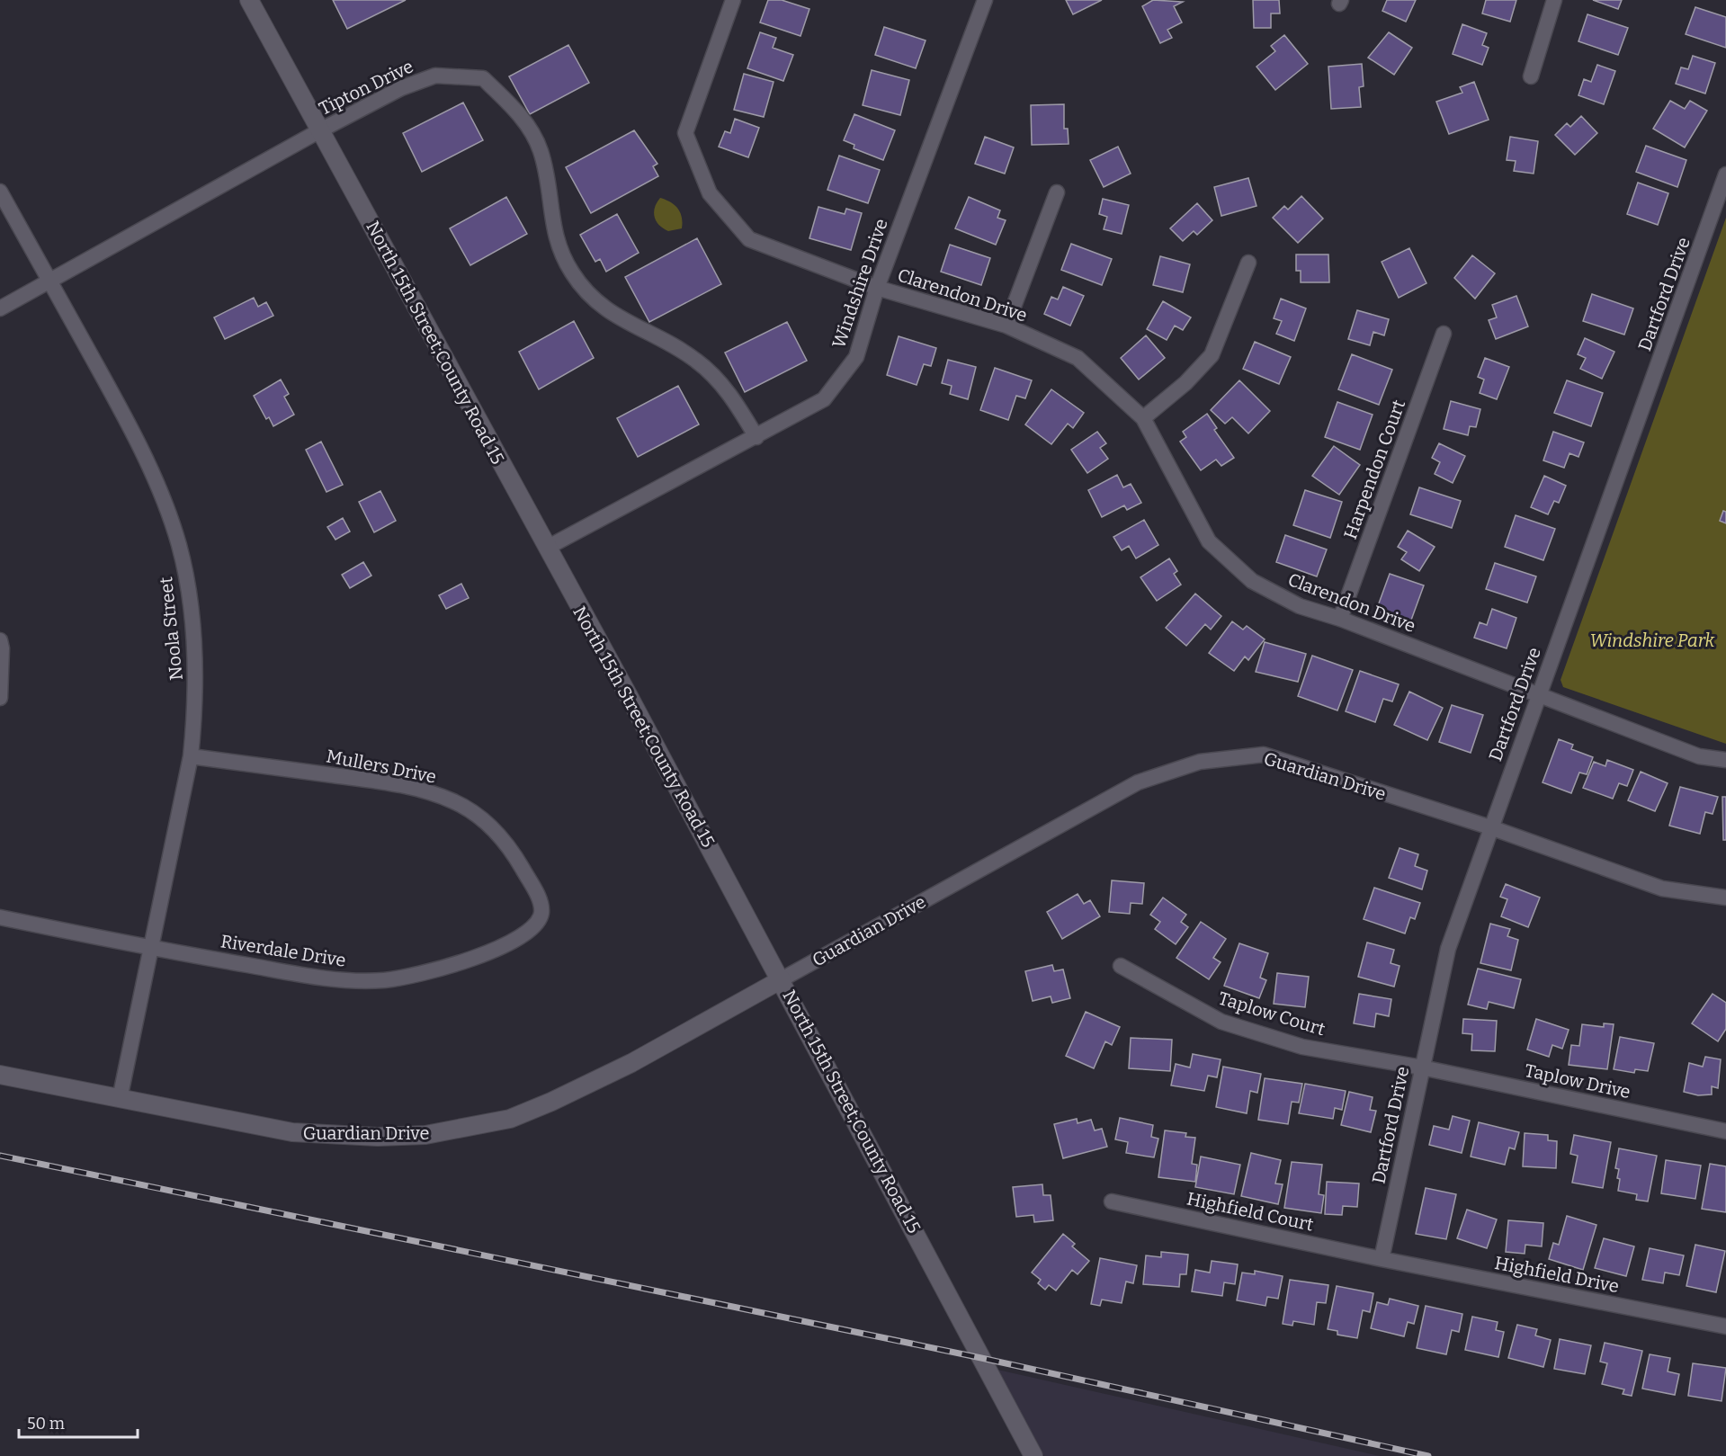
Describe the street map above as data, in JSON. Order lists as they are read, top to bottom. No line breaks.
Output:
{"streets":{"street":["Tipton Drive","Windshire Drive","Dartford Drive","Clarendon Drive","North 15th Street;County Road 15","Harpendon Court","Noola Street","Mullers Drive","Guardian Drive","Riverdale Drive","Taplow Court","Taplow Drive","Highfield Court","Highfield Drive"]},"crossings":[["Tipton Drive","Windshire Drive"],["Tipton Drive","North 15th Street;County Road 15"],["Tipton Drive","Noola Street"],["Windshire Drive","Clarendon Drive"],["Windshire Drive","North 15th Street;County Road 15"],["Dartford Drive","Clarendon Drive"],["Dartford Drive","Guardian Drive"],["Dartford Drive","Taplow Court"],["Dartford Drive","Taplow Drive"],["Dartford Drive","Highfield Court"],["Dartford Drive","Highfield Drive"],["Clarendon Drive","Harpendon Court"],["North 15th Street;County Road 15","Guardian Drive"],["Noola Street","Mullers Drive"],["Noola Street","Guardian Drive"],["Noola Street","Riverdale Drive"],["Mullers Drive","Riverdale Drive"],["Taplow Court","Taplow Drive"],["Highfield Court","Highfield Drive"]],"parks":["Windshire Park"],"scale_bar":"50 m"}
